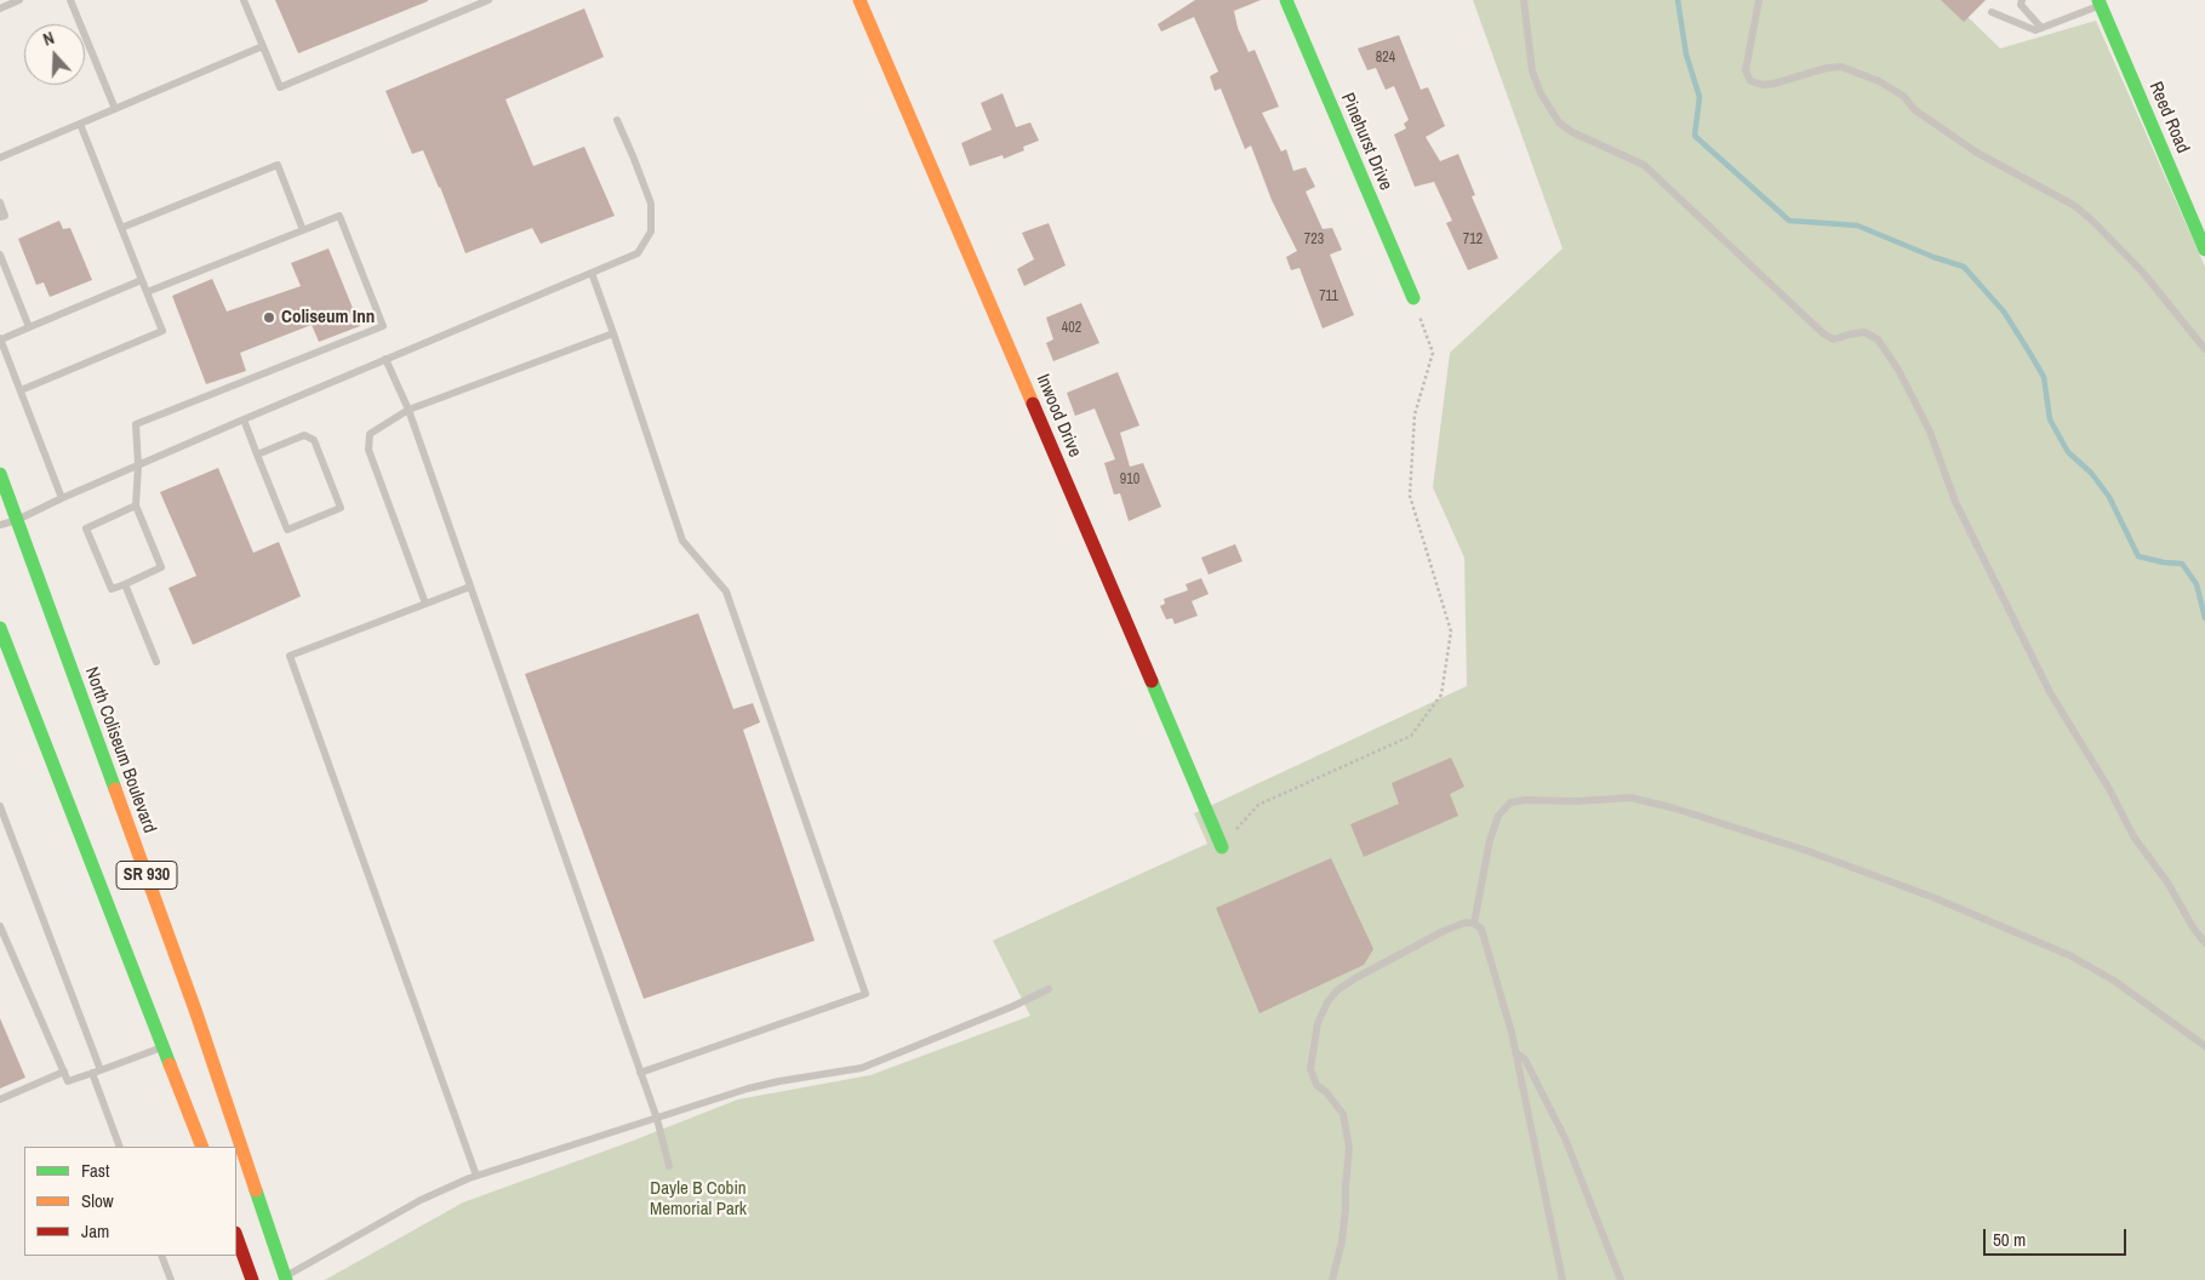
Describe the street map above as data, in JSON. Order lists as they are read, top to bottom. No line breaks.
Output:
{"streets":{"main road":["Reed Road","Pinehurst Drive","Inwood Drive","North Coliseum Boulevard","SR 930"]},"parks":["Dayle B Cobin Memorial Park"],"places":["Coliseum Inn"],"house_numbers":["824","723","712","711","402","910"],"legend":["Fast","Slow","Jam"],"scale_bar":"50 m","north":"top"}
